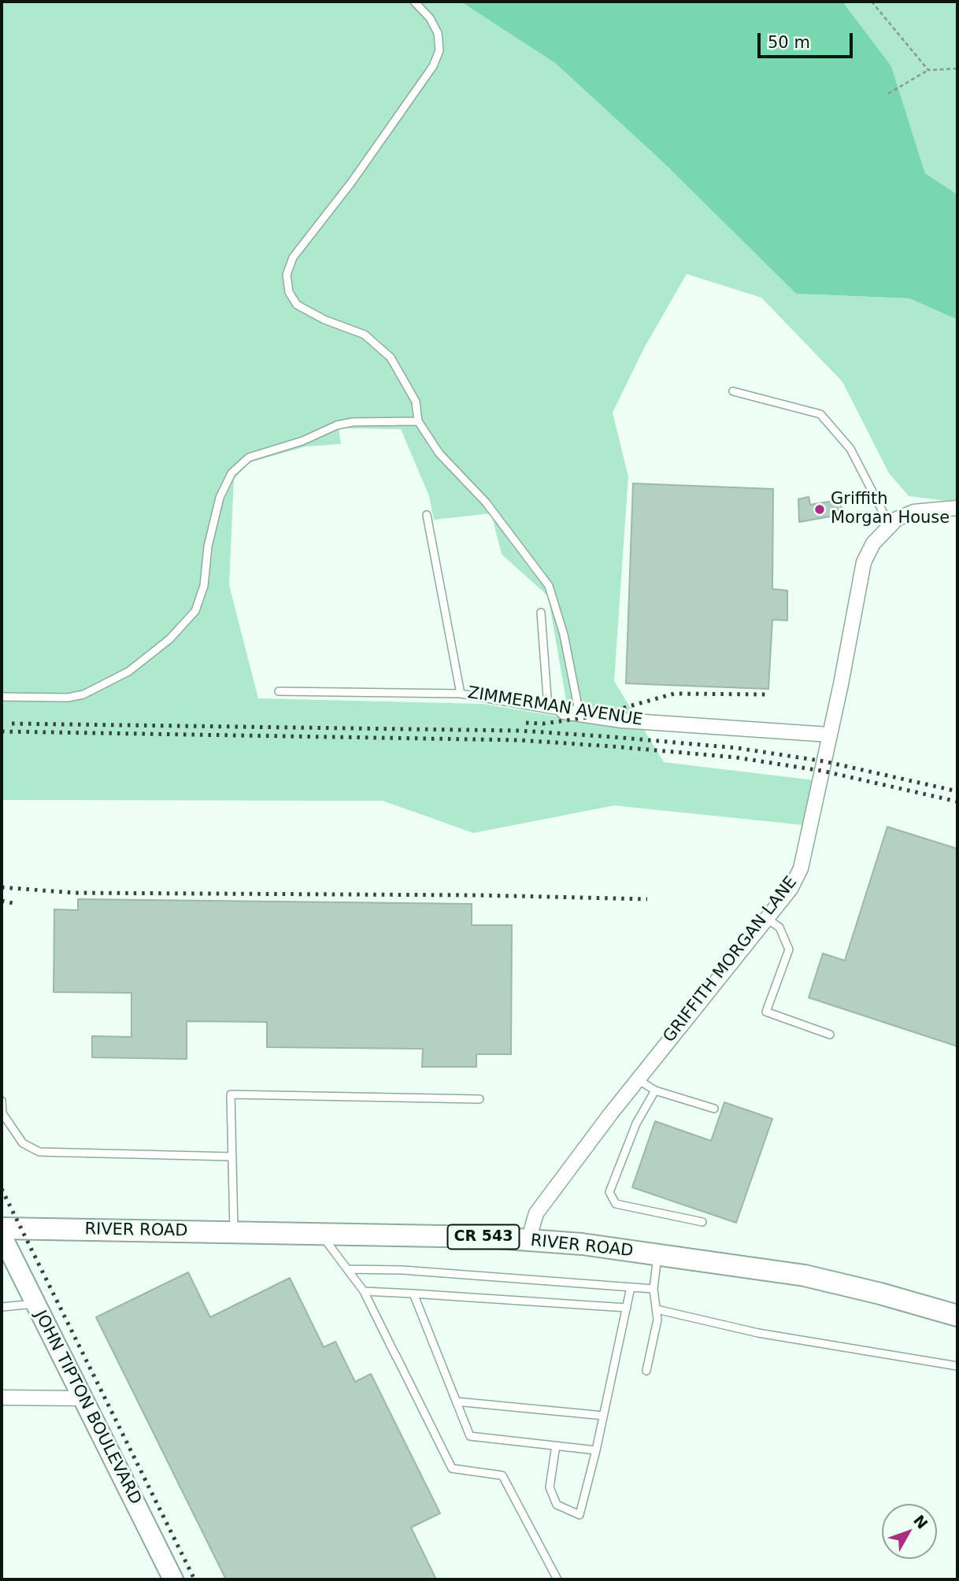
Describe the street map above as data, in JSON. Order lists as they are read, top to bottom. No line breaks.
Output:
{"streets":{"main road":["RIVER ROAD","CR 543"],"street":["ZIMMERMAN AVENUE","GRIFFITH MORGAN LANE","JOHN TIPTON BOULEVARD"]},"crossings":[["ZIMMERMAN AVENUE","GRIFFITH MORGAN LANE"],["GRIFFITH MORGAN LANE","RIVER ROAD"]],"places":["Griffith Morgan House"],"scale_bar":"50 m","north":"top right"}
